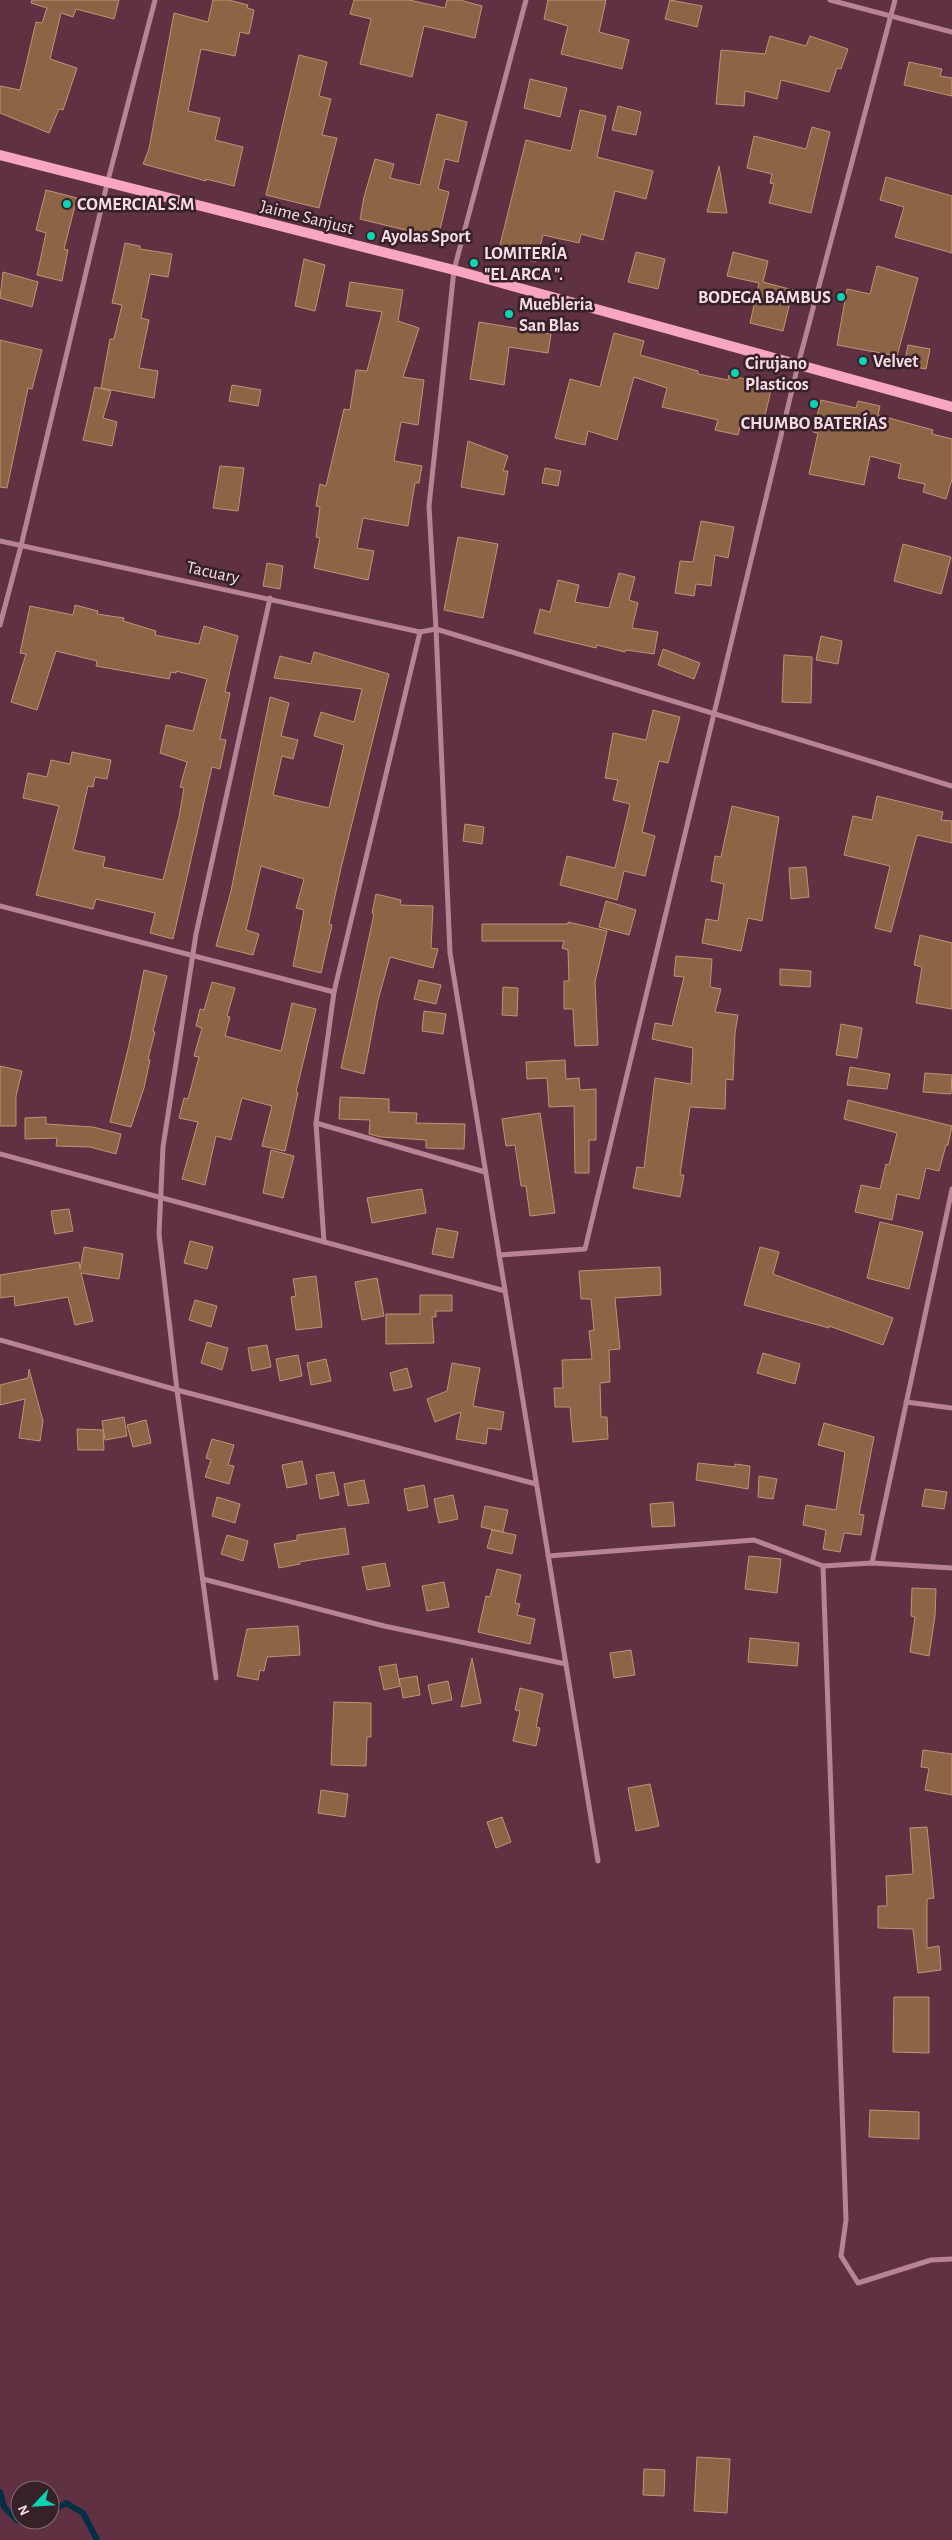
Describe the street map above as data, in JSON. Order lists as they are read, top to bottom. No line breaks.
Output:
{"streets":{"main road":["Jaime Sanjust"],"street":["Tacuary"]},"places":["COMERCIAL S.M","Ayolas Sport","LOMITERÍA \"EL ARCA \".","BODEGA BAMBUS","Muebleria San Blas","Velvet","Cirujano Plasticos","CHUMBO BATERÍAS"],"north":"bottom left"}
